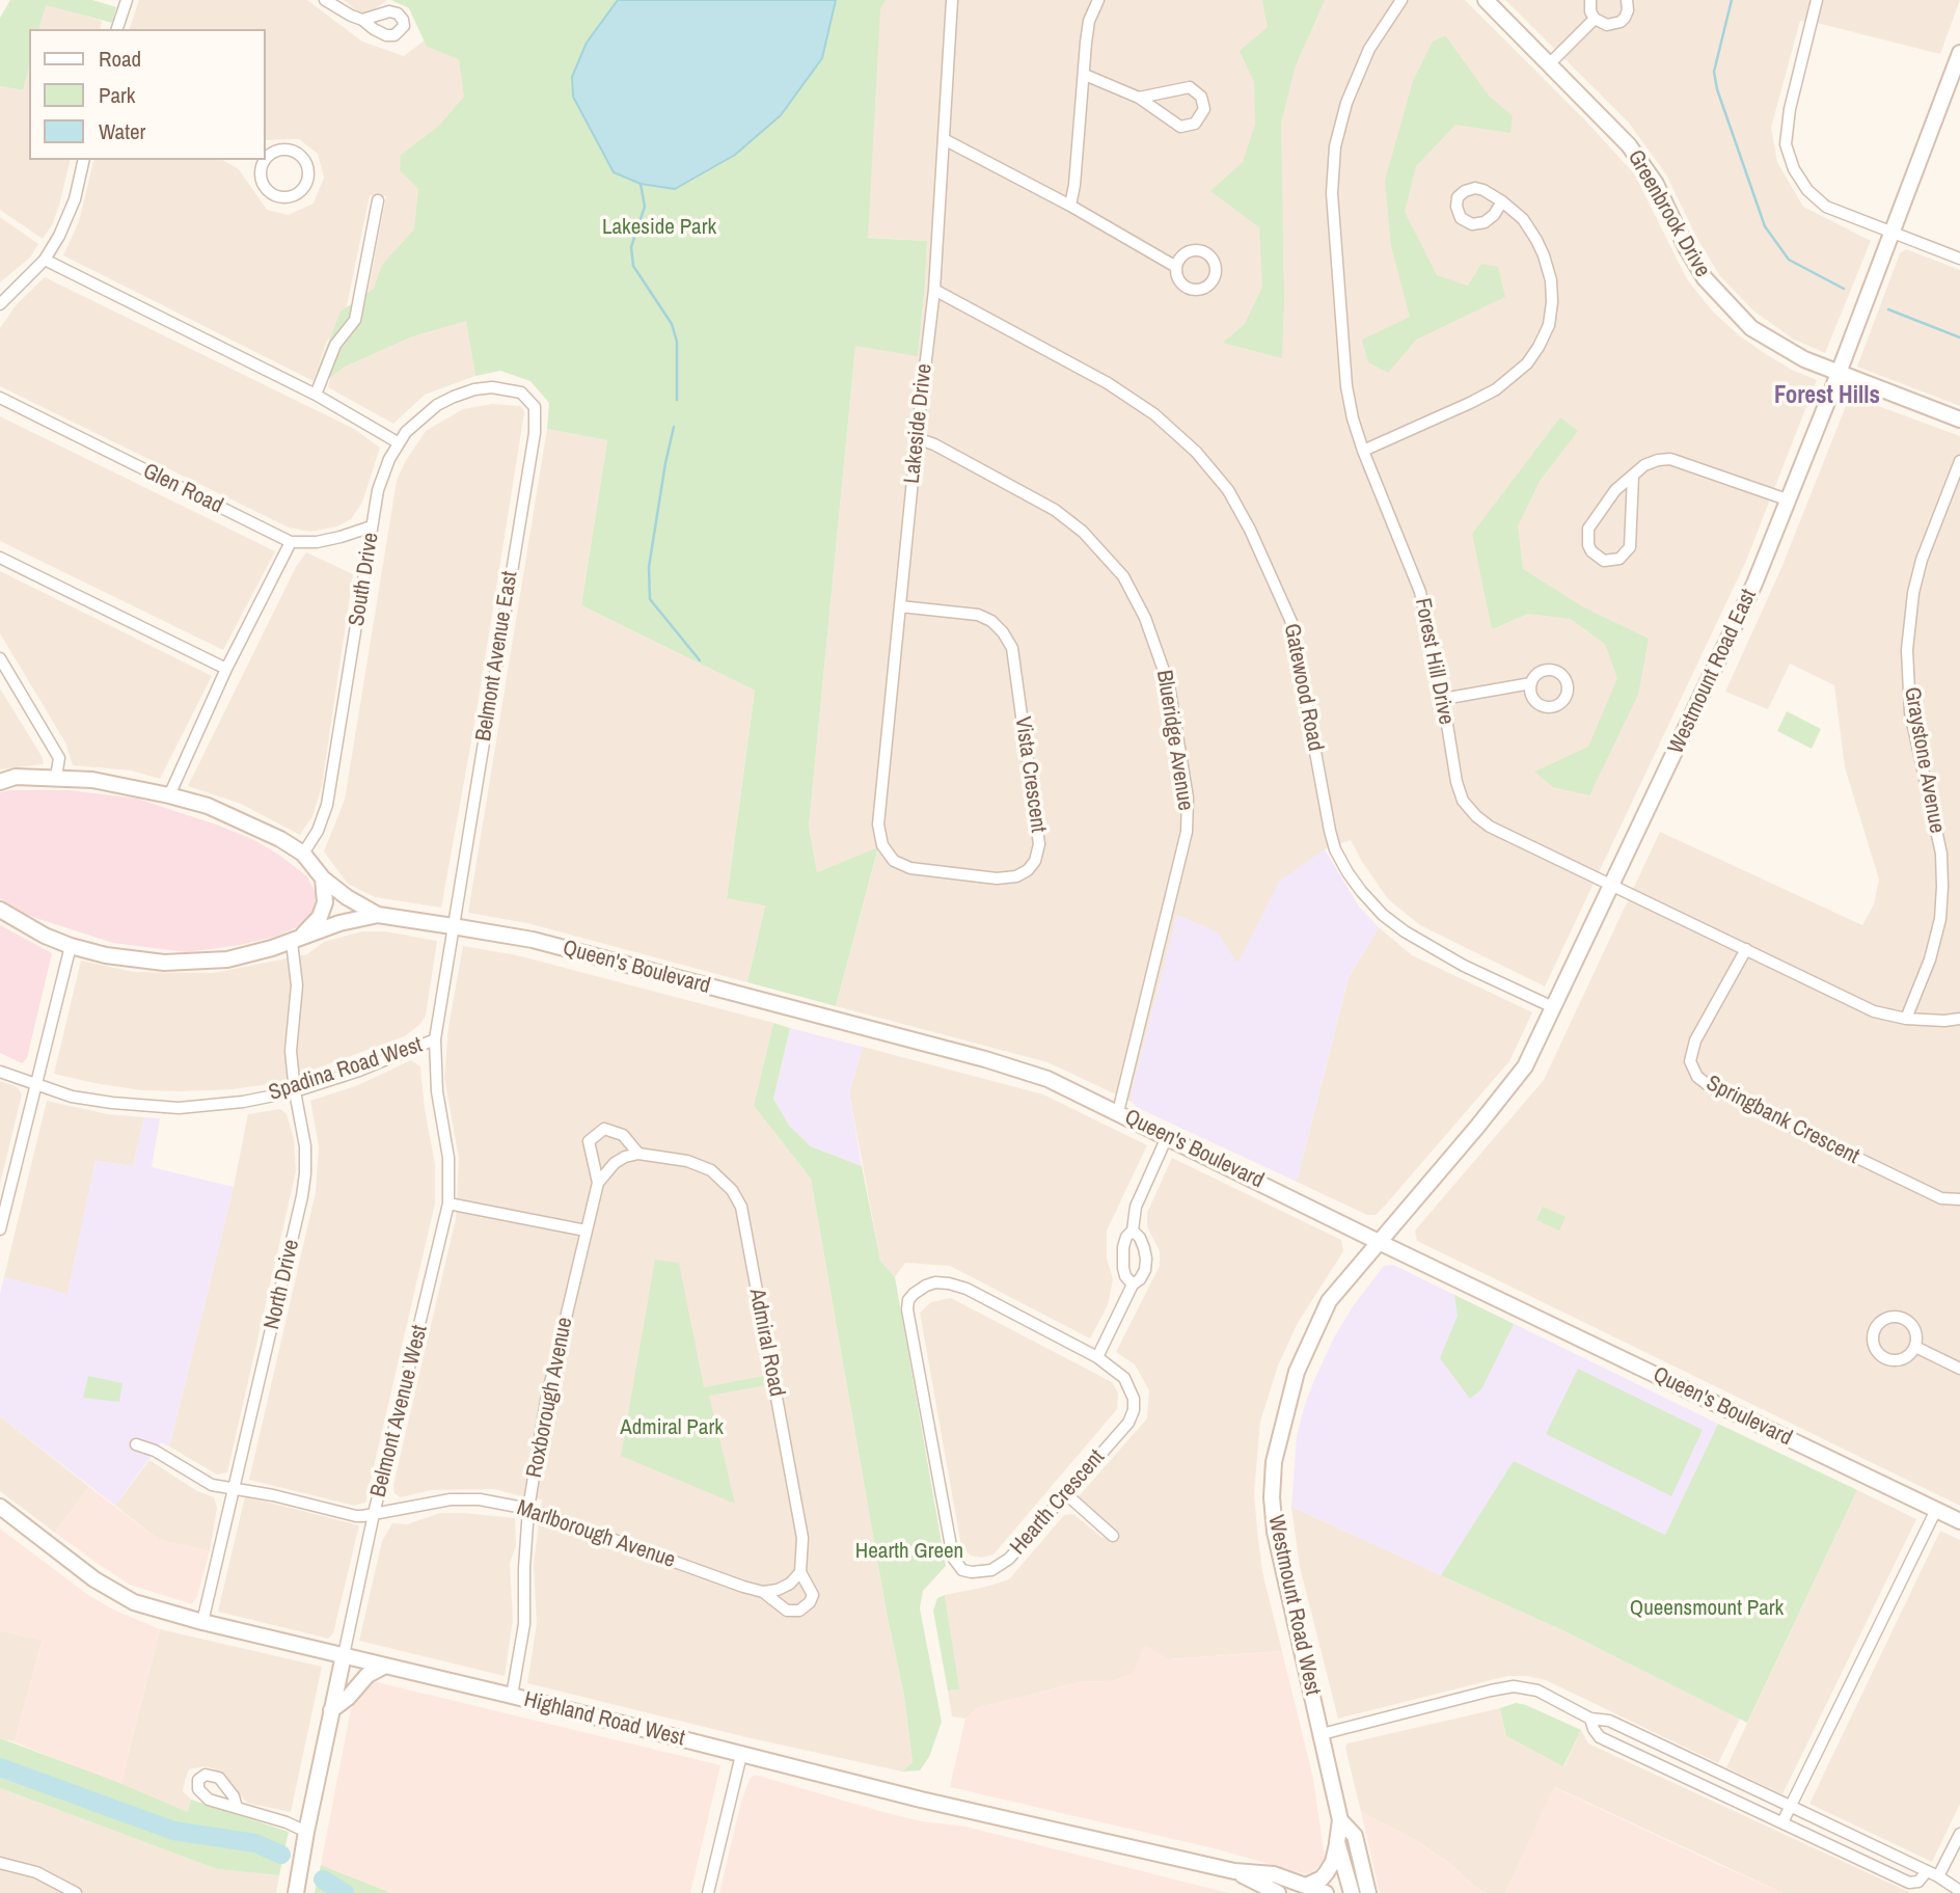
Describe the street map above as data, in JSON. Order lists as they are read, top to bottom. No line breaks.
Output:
{"streets":{"main road":["Greenbrook Drive","Westmount Road East","Queen's Boulevard","Belmont Avenue West","Westmount Road West","Highland Road West"],"street":["Lakeside Drive","Glen Road","South Drive","Belmont Avenue East","Forest Hill Drive","Gatewood Road","Blueridge Avenue","Graystone Avenue","Vista Crescent","Spadina Road West","Springbank Crescent","North Drive","Admiral Road","Roxborough Avenue","Hearth Crescent","Marlborough Avenue"]},"crossings":[["Greenbrook Drive","Westmount Road East"],["Lakeside Drive","Gatewood Road"],["Lakeside Drive","Blueridge Avenue"],["Lakeside Drive","Vista Crescent"],["Glen Road","South Drive"],["South Drive","Belmont Avenue East"],["South Drive","Queen's Boulevard"],["Belmont Avenue East","Queen's Boulevard"],["Belmont Avenue East","Belmont Avenue West"],["Forest Hill Drive","Westmount Road East"],["Forest Hill Drive","Graystone Avenue"],["Forest Hill Drive","Springbank Crescent"],["Westmount Road East","Gatewood Road"],["Westmount Road East","Queen's Boulevard"],["Westmount Road East","Westmount Road West"],["Blueridge Avenue","Queen's Boulevard"],["Queen's Boulevard","North Drive"],["Queen's Boulevard","Belmont Avenue West"],["Queen's Boulevard","Westmount Road West"],["Spadina Road West","North Drive"],["Spadina Road West","Belmont Avenue West"],["North Drive","Marlborough Avenue"],["North Drive","Highland Road West"],["Admiral Road","Marlborough Avenue"],["Roxborough Avenue","Marlborough Avenue"],["Roxborough Avenue","Highland Road West"],["Belmont Avenue West","Marlborough Avenue"],["Belmont Avenue West","Highland Road West"]],"districts":["Forest Hills"],"parks":["Lakeside Park","Admiral Park","Hearth Green","Queensmount Park"],"legend":["Road","Park","Water"]}
